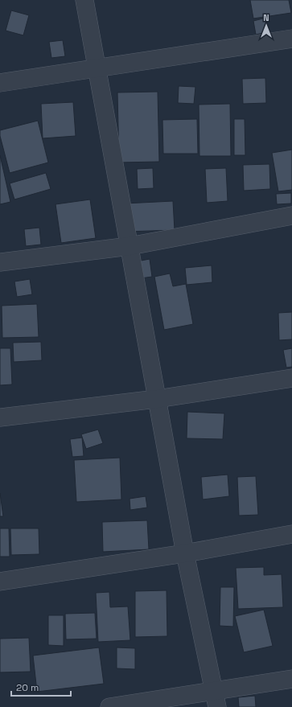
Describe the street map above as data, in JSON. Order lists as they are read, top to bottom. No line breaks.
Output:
{"scale_bar":"20 m","north":"top"}
